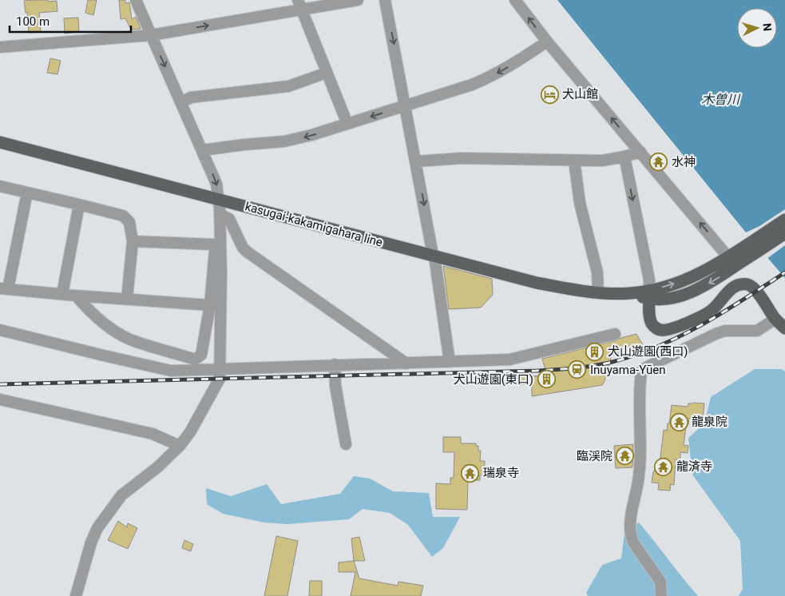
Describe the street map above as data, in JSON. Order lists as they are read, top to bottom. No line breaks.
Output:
{"streets":{"main road":["kasugai-kakamigahara line"]},"water":["木曽川"],"places":{"hotel":["犬山館"],"temple":["水神","龍泉院","臨渓院","龍済寺","瑞泉寺"],"building":["犬山遊園(西口)","犬山遊園(東口)"],"station":["Inuyama-Yūen"]},"scale_bar":"100 m","north":"right"}
